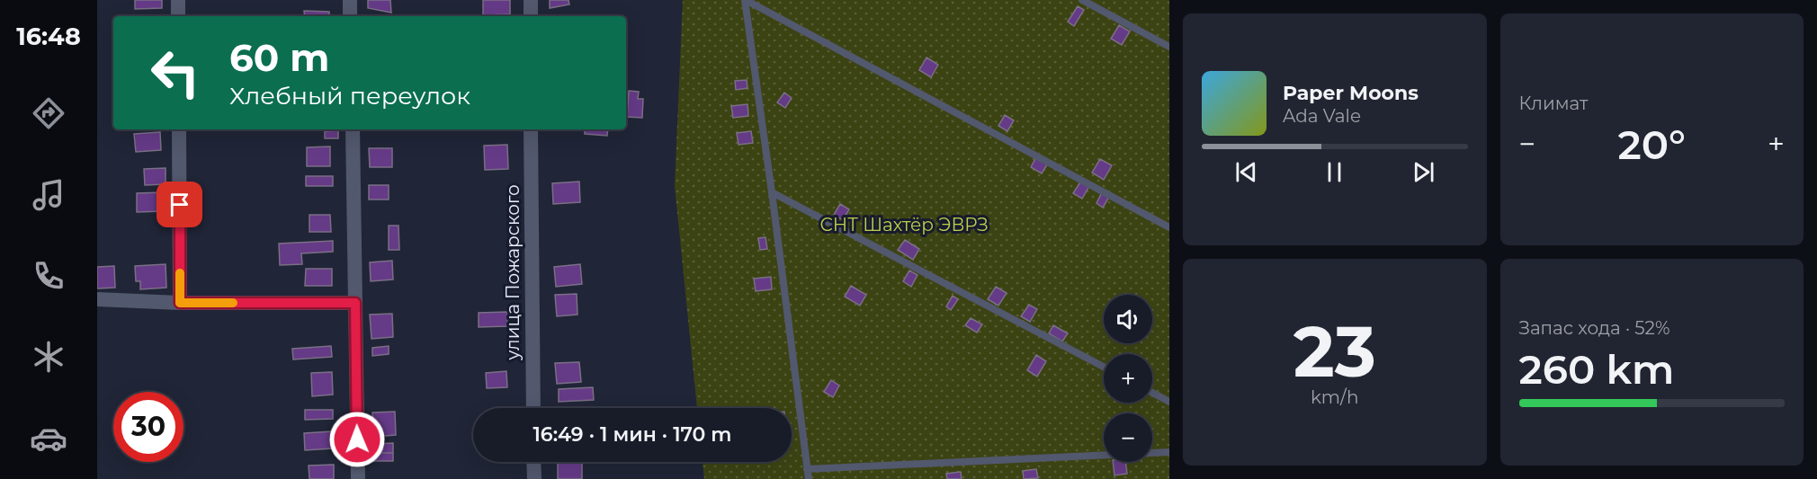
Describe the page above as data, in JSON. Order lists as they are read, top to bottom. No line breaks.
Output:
{"streets":{"street":["улица Пожарского"]},"parks":["СНТ Шахтёр ЭВРЗ"],"page":{"tabs":"16:48","tile":["Климат",["23","km/h"],["Запас хода · 52%","260 km"]],"turn":["60 m","Хлебный переулок"],"song":["Paper Moons","Ada Vale"],"heat":["−","20°","+"],"map_buttons":["+","−"],"limit":"30","trip":"16:49 · 1 мин · 170 m"}}
